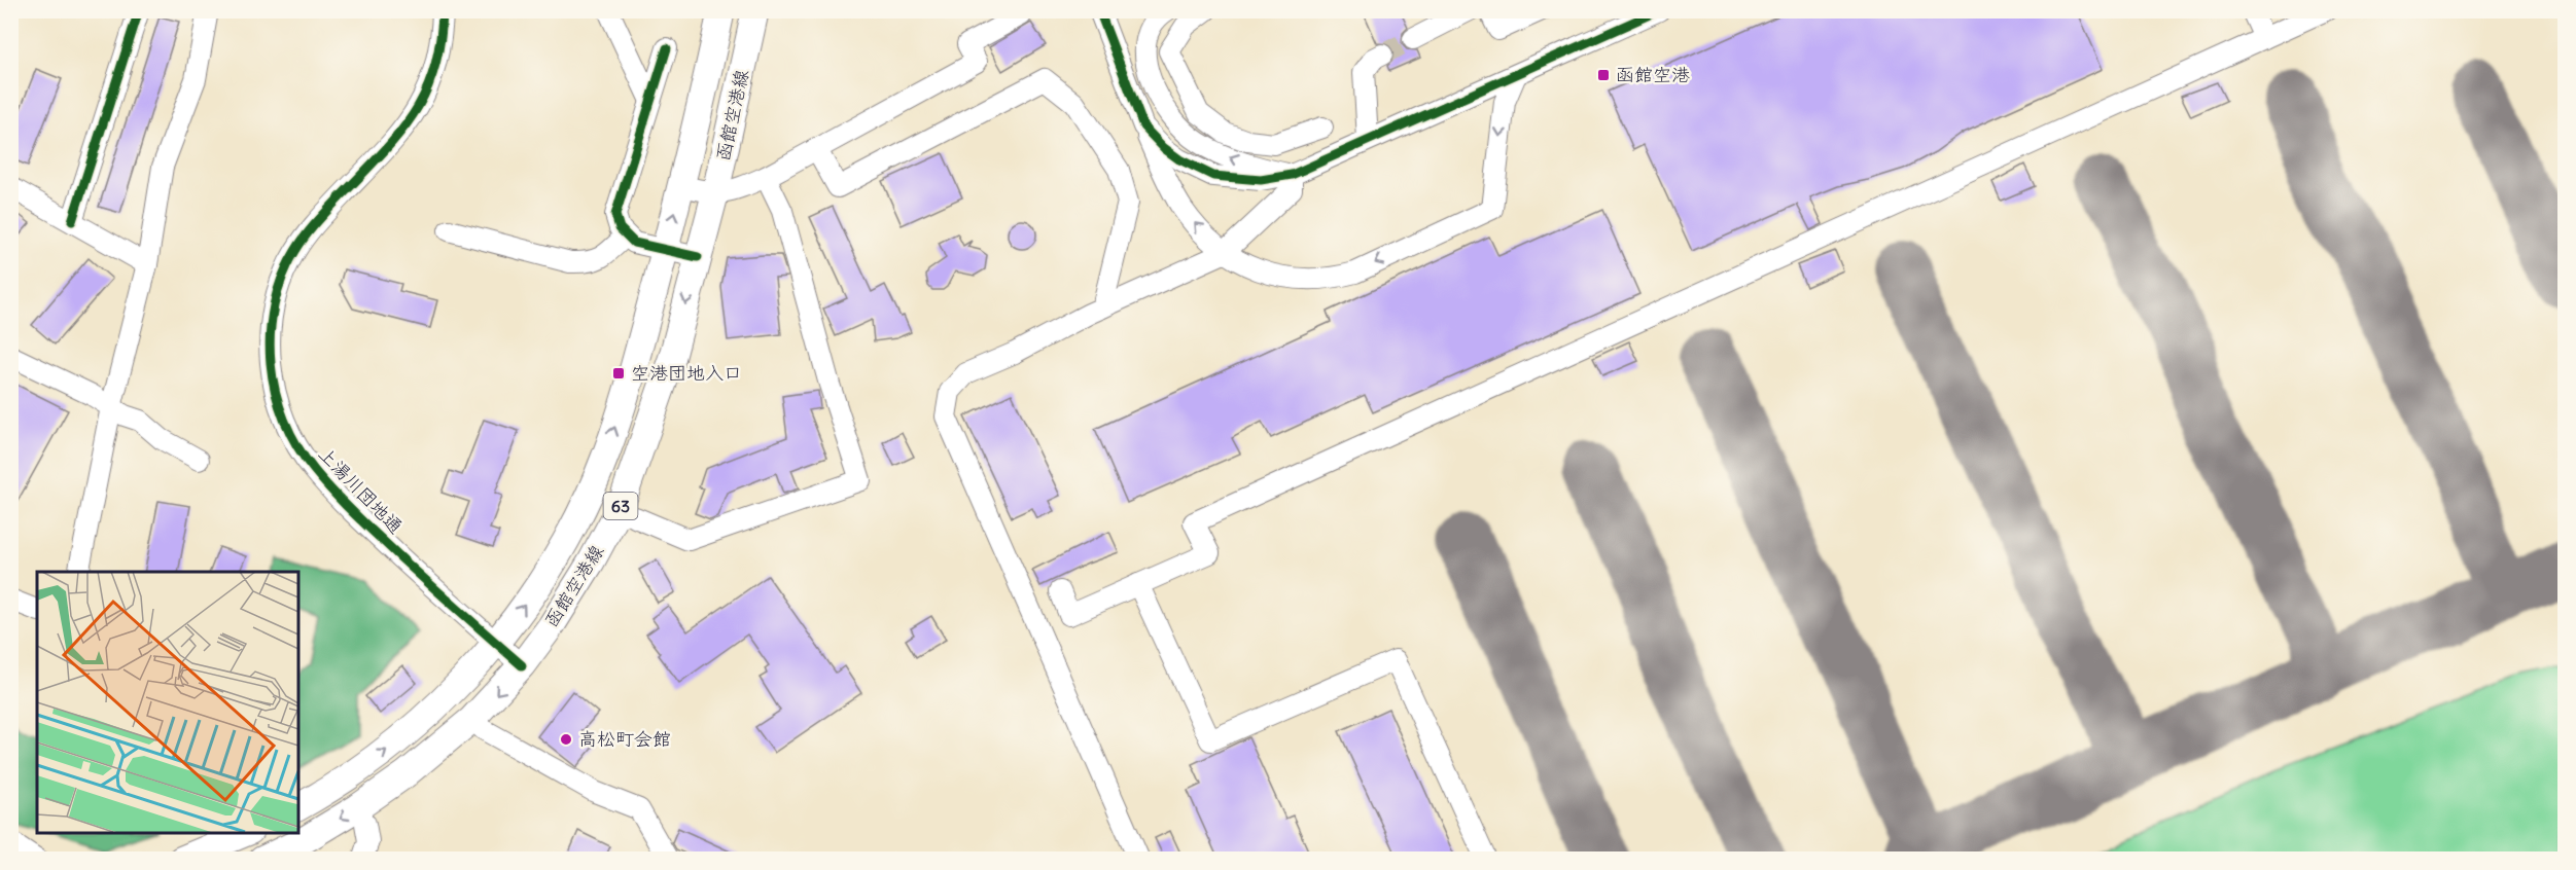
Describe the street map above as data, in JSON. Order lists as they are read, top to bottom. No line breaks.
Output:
{"streets":{"main road":["函館空港線","63"],"street":["上湯川団地通"]},"crossings":[["函館空港線","上湯川団地通"]],"places":{"transit":["函館空港","空港団地入口"],"other":["高松町会館"]}}
